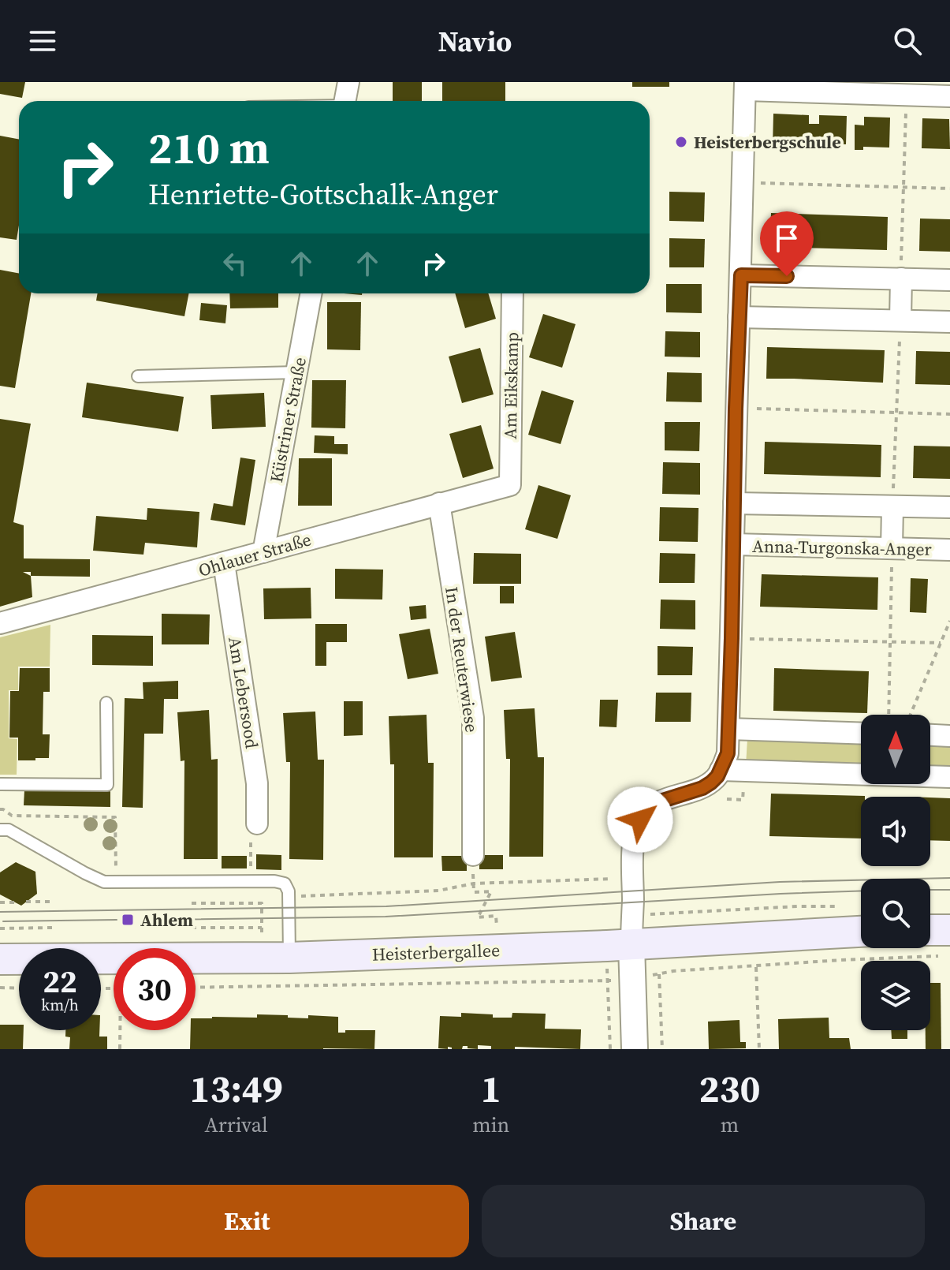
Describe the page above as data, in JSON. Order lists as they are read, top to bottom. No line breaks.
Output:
{"streets":{"main road":["Heisterbergallee"],"street":["Am Eikskamp","Küstriner Straße","Anna-Turgonska-Anger","Ohlauer Straße","In der Reuterwiese","Am Lebersood"]},"crossings":[["Am Eikskamp","Ohlauer Straße"],["Küstriner Straße","Ohlauer Straße"],["Ohlauer Straße","In der Reuterwiese"],["Ohlauer Straße","Am Lebersood"]],"places":{"other":["Heisterbergschule"],"transit":["Ahlem"]},"north":"top","page":{"header":"Navio","turn":["210 m","Henriette-Gottschalk-Anger"],"speed":"22 km/h","limit":"30","eta":["13:49","Arrival","1","min","230","m"],"buttons":["Exit","Share"]}}
